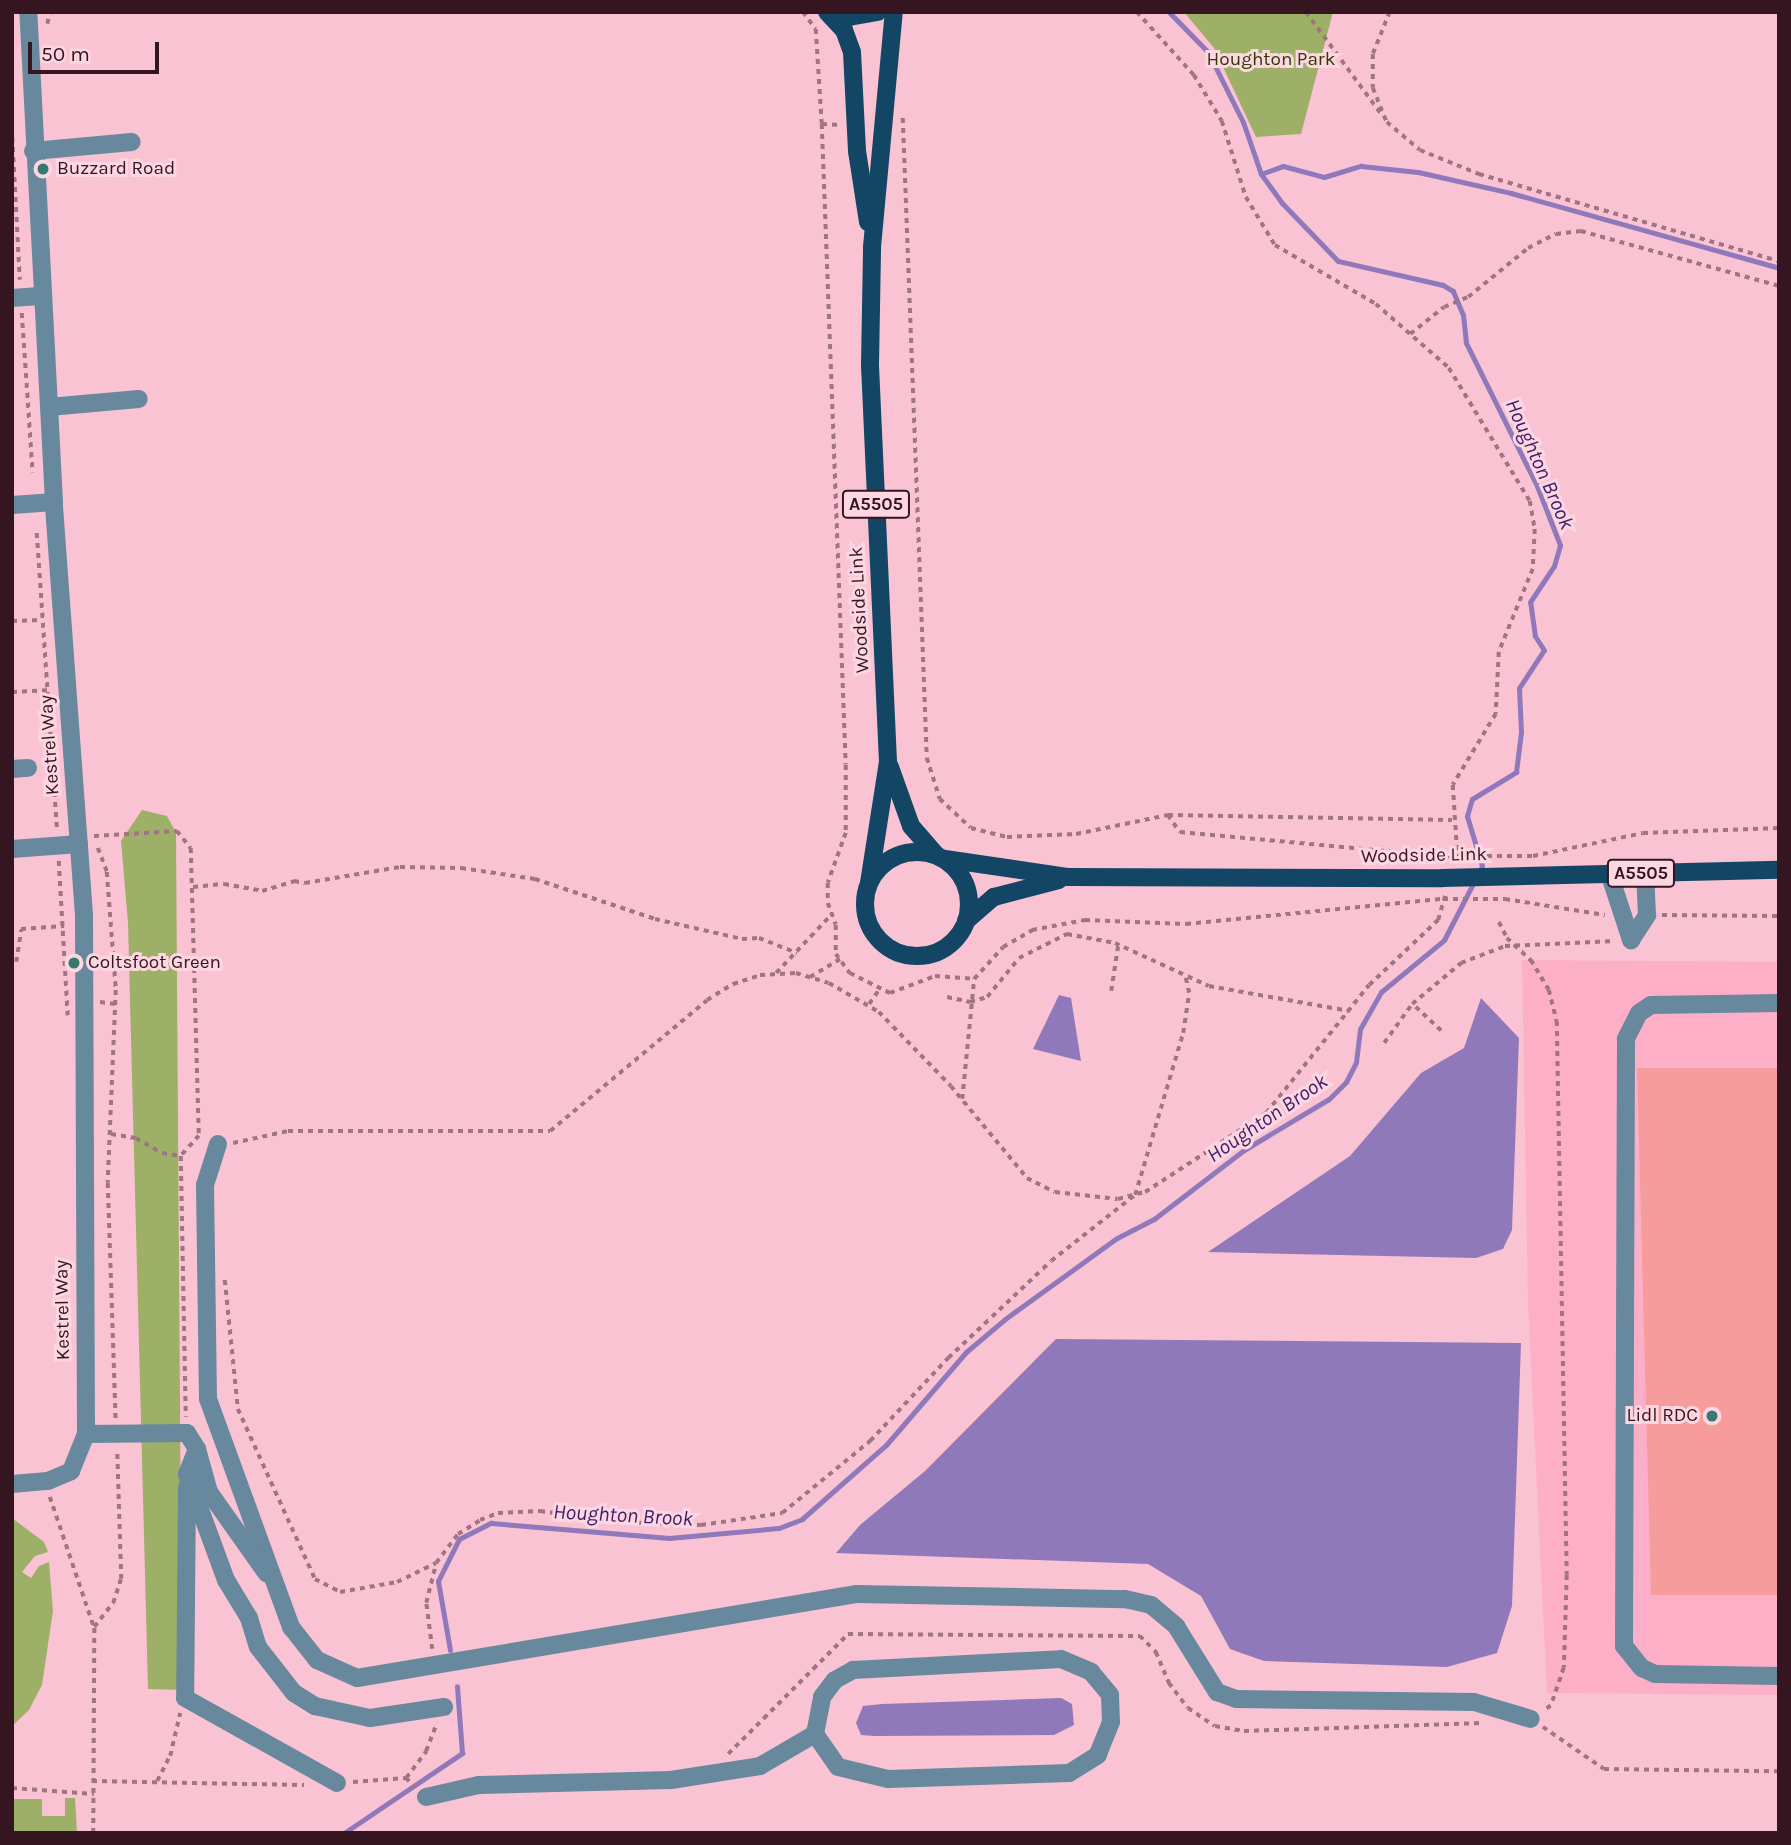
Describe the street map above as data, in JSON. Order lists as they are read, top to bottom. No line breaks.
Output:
{"streets":{"main road":["A5505","Woodside Link"],"street":["Kestrel Way"]},"crossings":[["A5505","Woodside Link"]],"water":["Houghton Brook"],"parks":["Houghton Park"],"places":["Buzzard Road","Coltsfoot Green","Lidl RDC"],"scale_bar":"50 m"}
